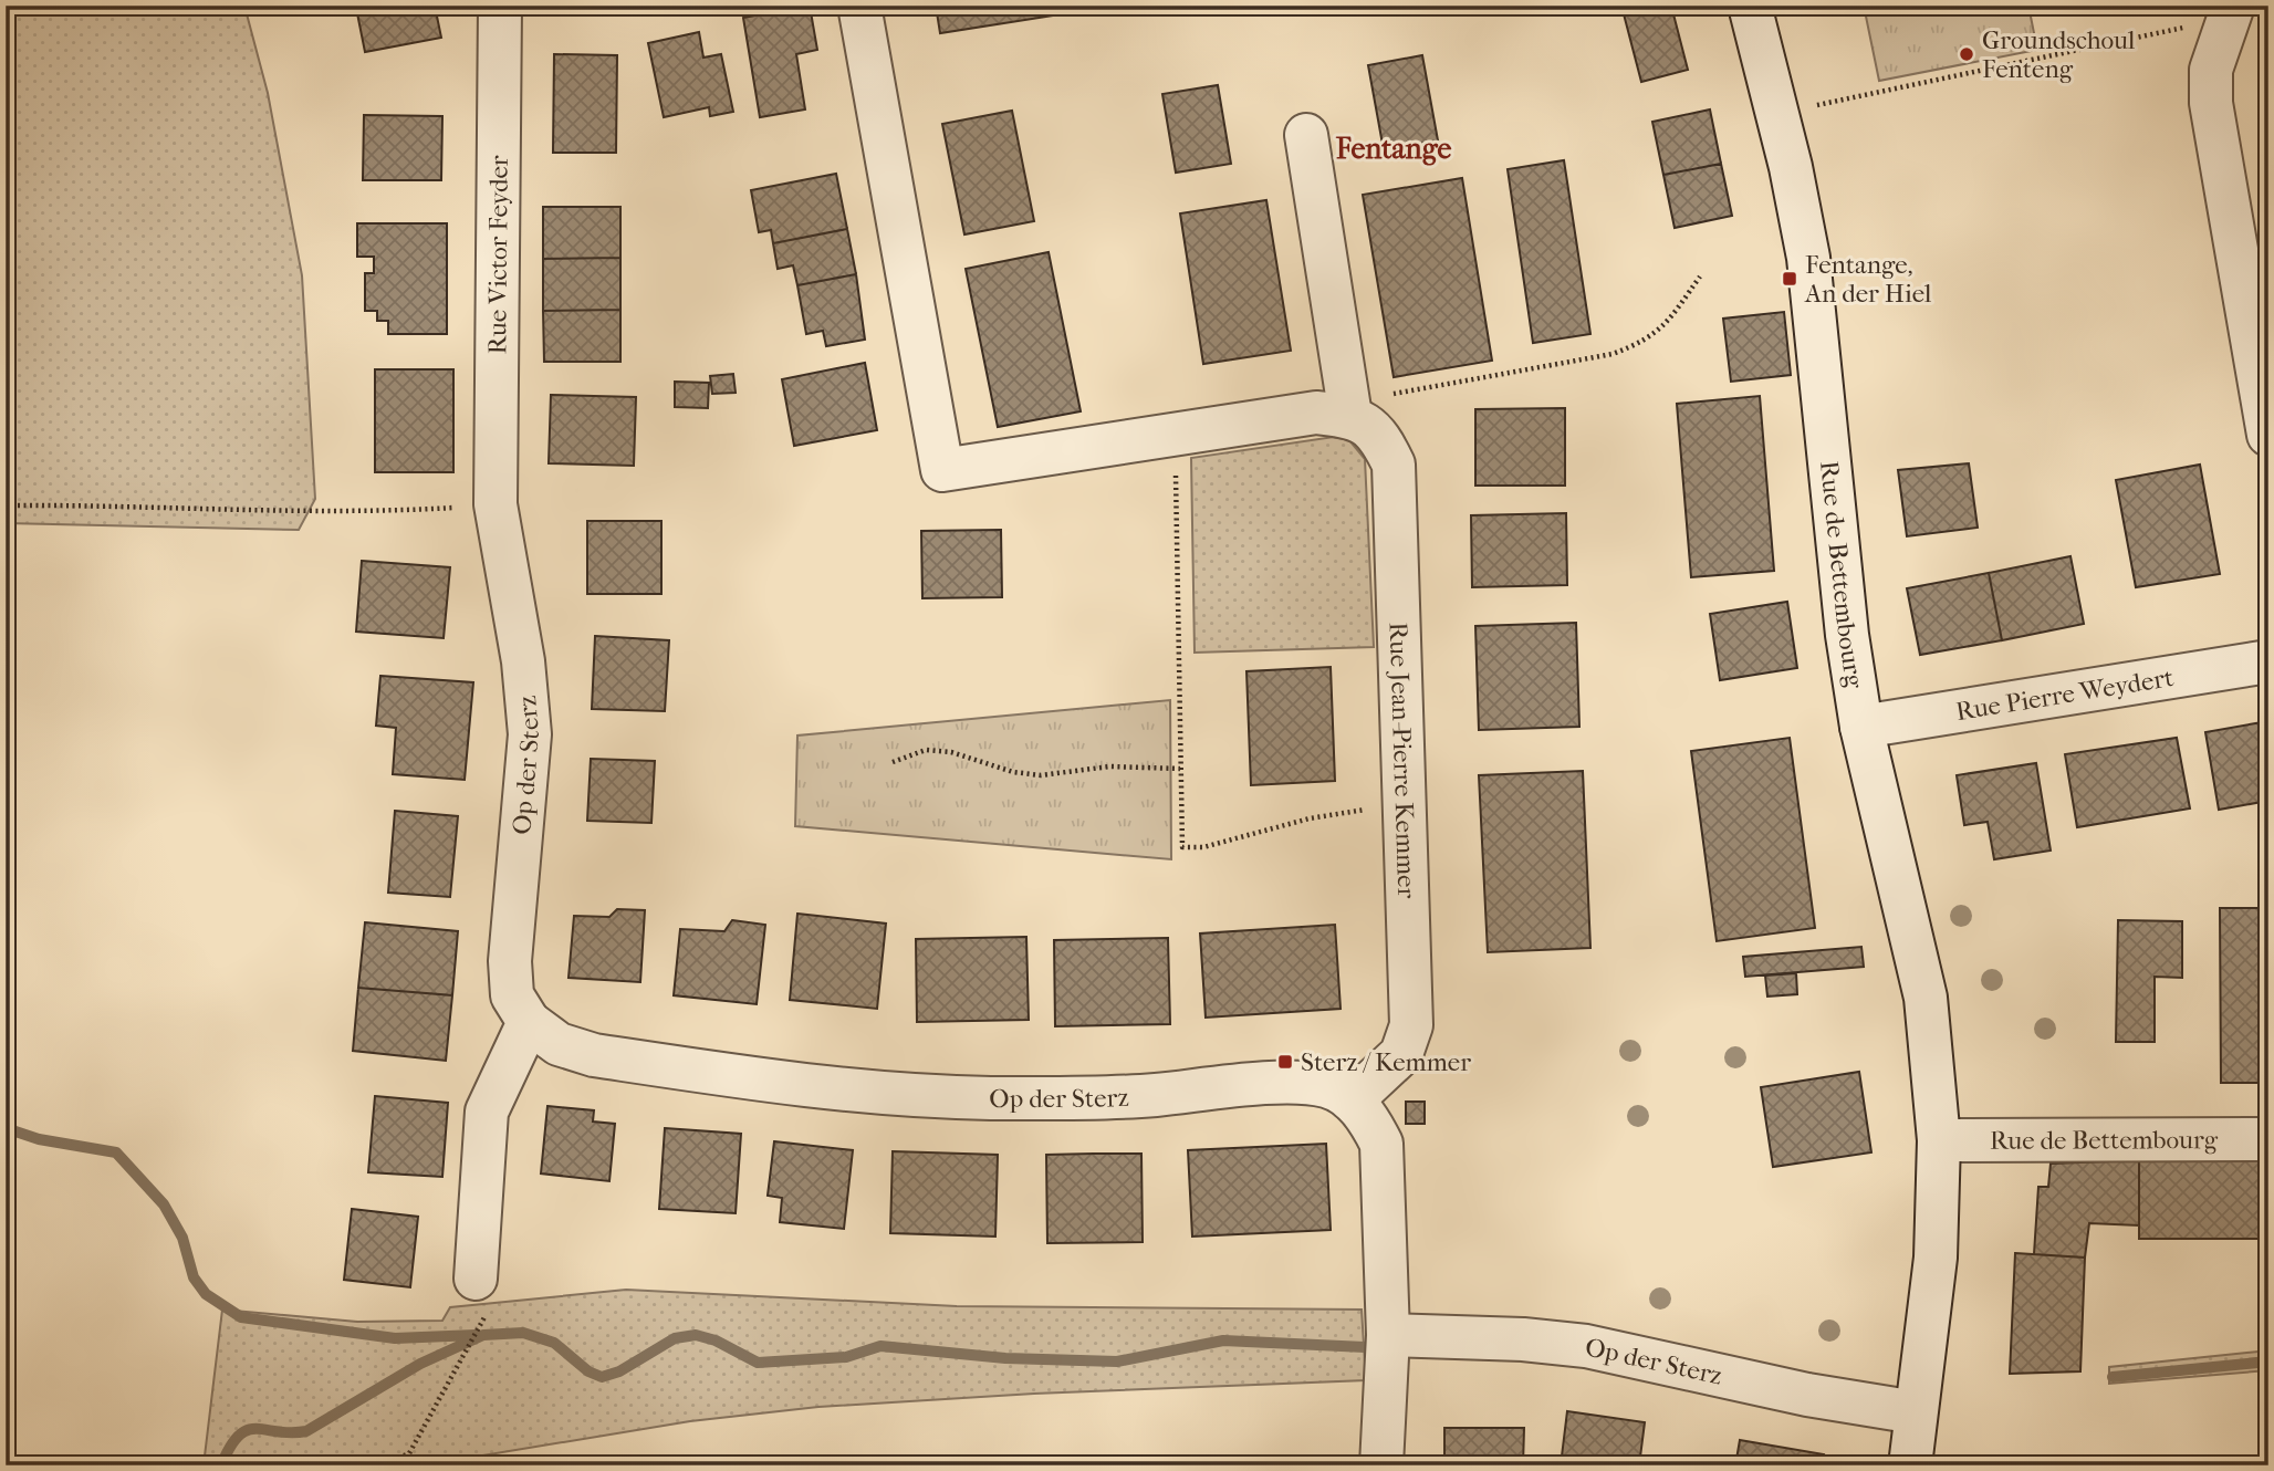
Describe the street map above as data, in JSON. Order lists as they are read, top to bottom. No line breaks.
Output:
{"streets":{"street":["Rue Victor Feyder","Rue de Bettembourg","Rue Pierre Weydert","Rue Jean-Pierre Kemmer","Op der Sterz"]},"crossings":[["Rue Victor Feyder","Op der Sterz"],["Rue de Bettembourg","Rue Pierre Weydert"],["Rue de Bettembourg","Op der Sterz"],["Rue Jean-Pierre Kemmer","Op der Sterz"]],"districts":["Fentange"],"places":{"other":["Groundschoul Fenteng"],"transit":["Fentange, An der Hiel","Sterz / Kemmer"]}}
